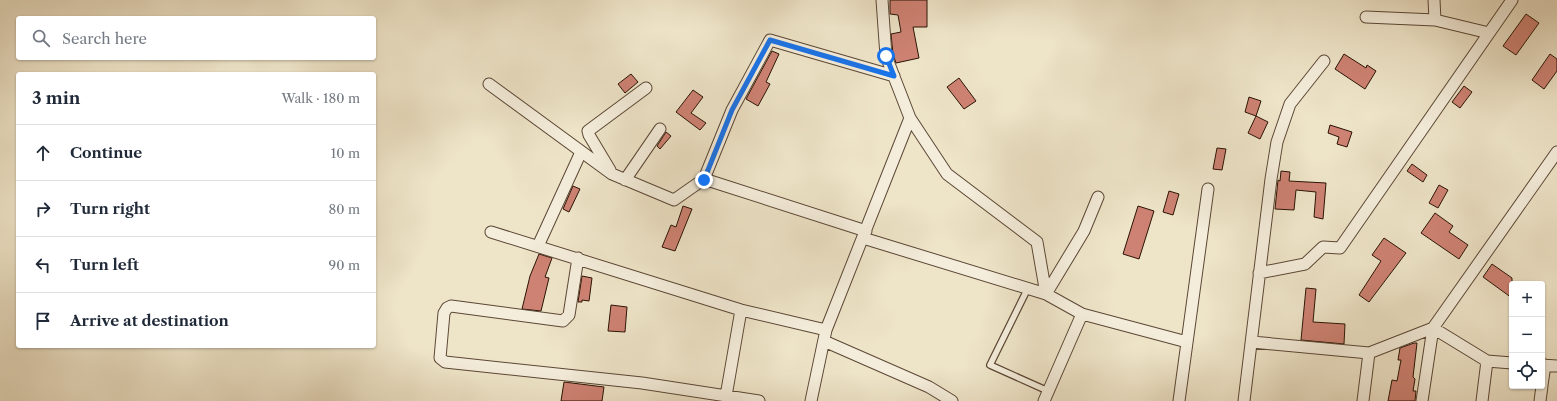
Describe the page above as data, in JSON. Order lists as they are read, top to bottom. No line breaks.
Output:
{"page":{"search":"Search here","heading":["3 min","Walk · 180 m"],"list":[["Continue","10 m"],["Turn right","80 m"],["Turn left","90 m"],"Arrive at destination"],"map_buttons":["+","−"]}}
